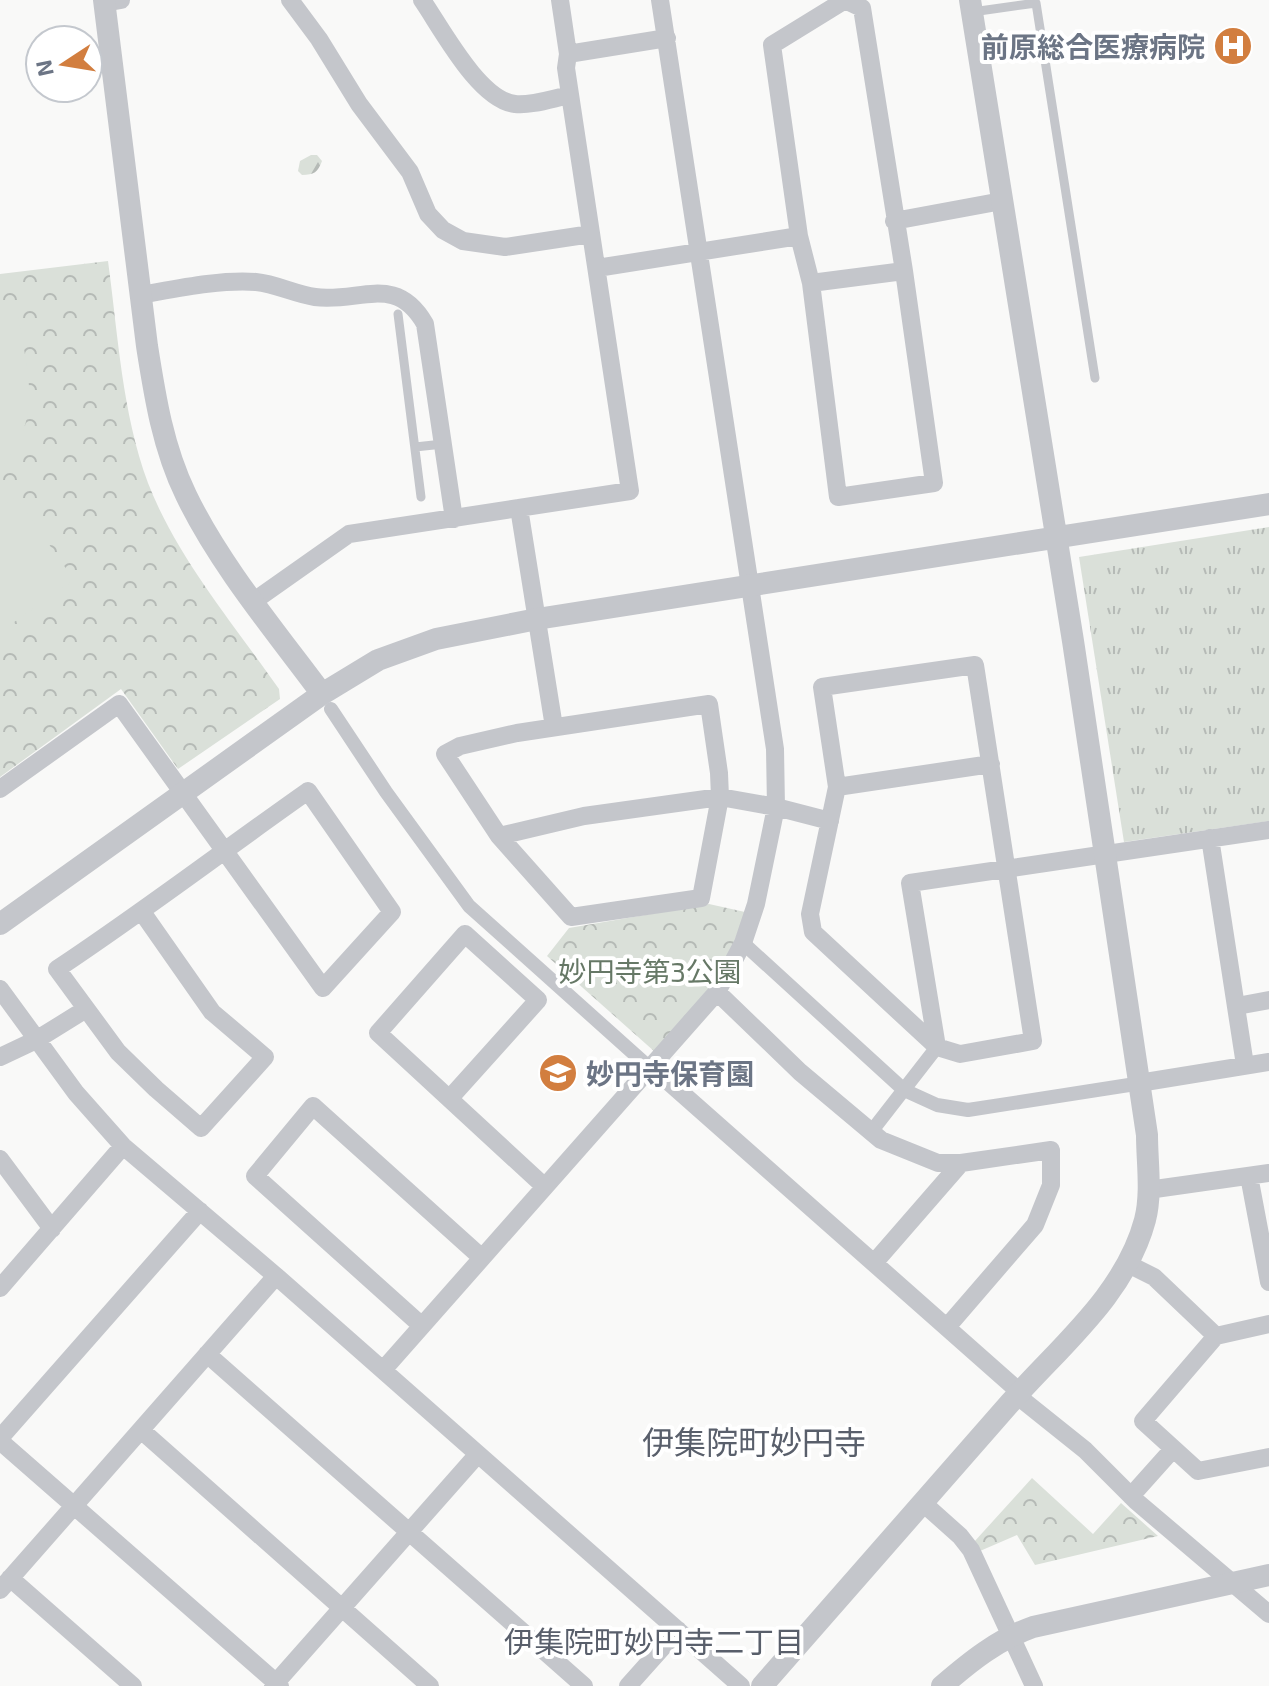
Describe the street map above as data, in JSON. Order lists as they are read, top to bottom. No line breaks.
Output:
{"districts":["伊集院町妙円寺","伊集院町妙円寺二丁目"],"parks":["妙円寺第3公園"],"places":{"hospital":["前原総合医療病院"],"school or university":["妙円寺保育園"]},"north":"left"}
